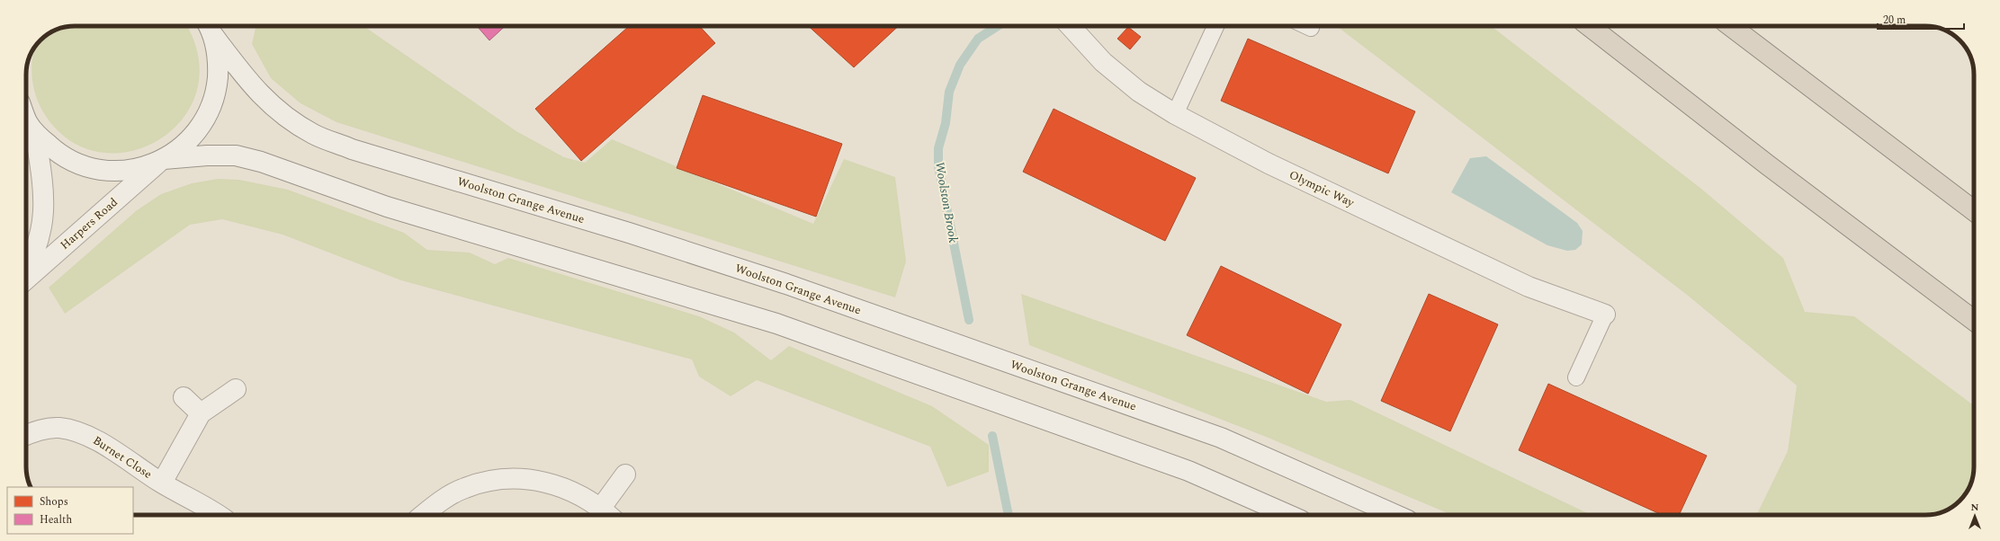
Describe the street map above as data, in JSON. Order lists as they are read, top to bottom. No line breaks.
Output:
{"streets":{"main road":["Olympic Way","Woolston Grange Avenue","Harpers Road","Burnet Close"]},"crossings":[["Woolston Grange Avenue","Harpers Road"]],"water":["Woolston Brook"],"legend":["Shops","Health"],"scale_bar":"20 m","north":"top"}
